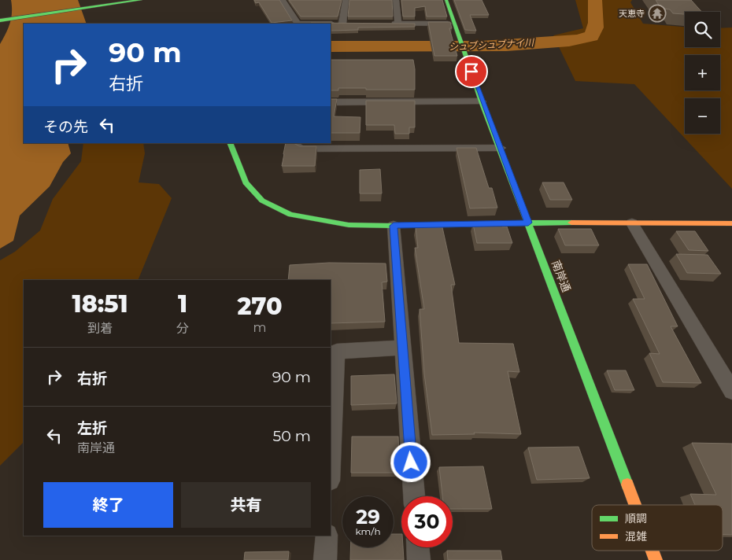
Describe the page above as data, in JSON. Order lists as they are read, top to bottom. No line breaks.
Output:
{"streets":{"main road":["南岸通"]},"water":["シュブシュブナイ川"],"places":{"temple":["天恵寺"]},"legend":["順調","混雑"],"page":{"map_buttons":["+","−"],"turn":["90 m","右折"],"then":"その先","eta":["18:51","到着","1","分","270","m"],"list":[{"name":"右折","value":"90 m"},{"name":"左折","note":"南岸通","value":"50 m"}],"buttons":["終了","共有"],"speed":"29 km/h","limit":"30"}}
